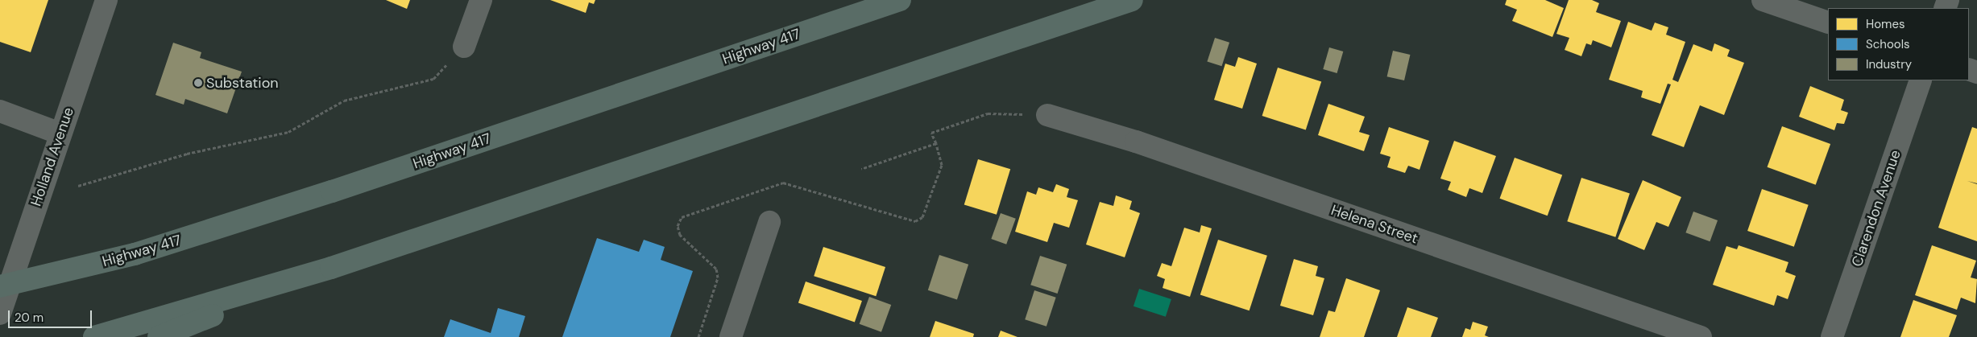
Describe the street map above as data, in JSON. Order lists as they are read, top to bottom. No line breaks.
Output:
{"streets":{"highway":["Highway 417"],"street":["Holland Avenue","Clarendon Avenue","Helena Street"]},"places":["Substation"],"legend":["Homes","Schools","Industry"],"scale_bar":"20 m"}
